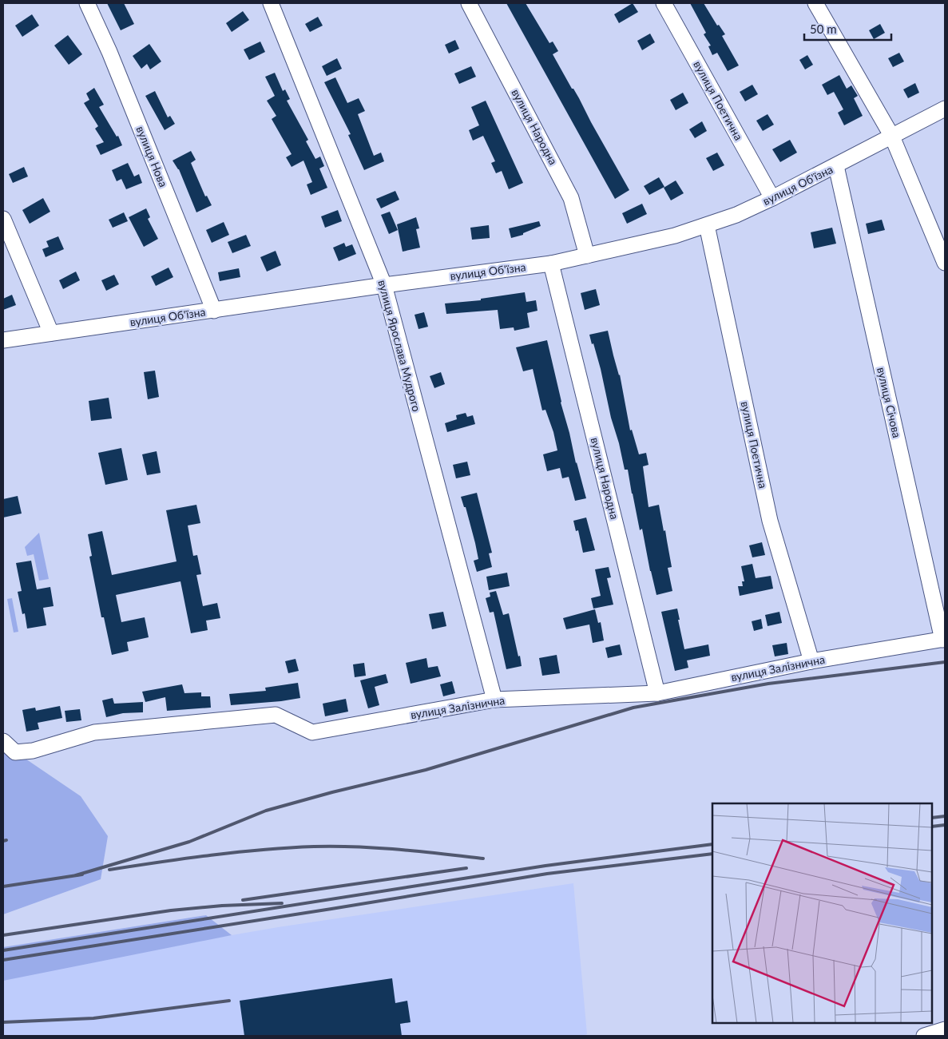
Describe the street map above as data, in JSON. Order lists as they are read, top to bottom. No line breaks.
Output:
{"streets":{"street":["вулиця Поетична","вулиця Народна","вулиця Нова","вулиця Об'їзна","вулиця Ярослава Мудрого","вулиця Січова","вулиця Залізнична"]},"crossings":[["вулиця Поетична","вулиця Об'їзна"],["вулиця Поетична","вулиця Залізнична"],["вулиця Народна","вулиця Об'їзна"],["вулиця Народна","вулиця Залізнична"],["вулиця Нова","вулиця Об'їзна"],["вулиця Об'їзна","вулиця Ярослава Мудрого"],["вулиця Об'їзна","вулиця Січова"],["вулиця Ярослава Мудрого","вулиця Залізнична"],["вулиця Січова","вулиця Залізнична"]],"scale_bar":"50 m"}
